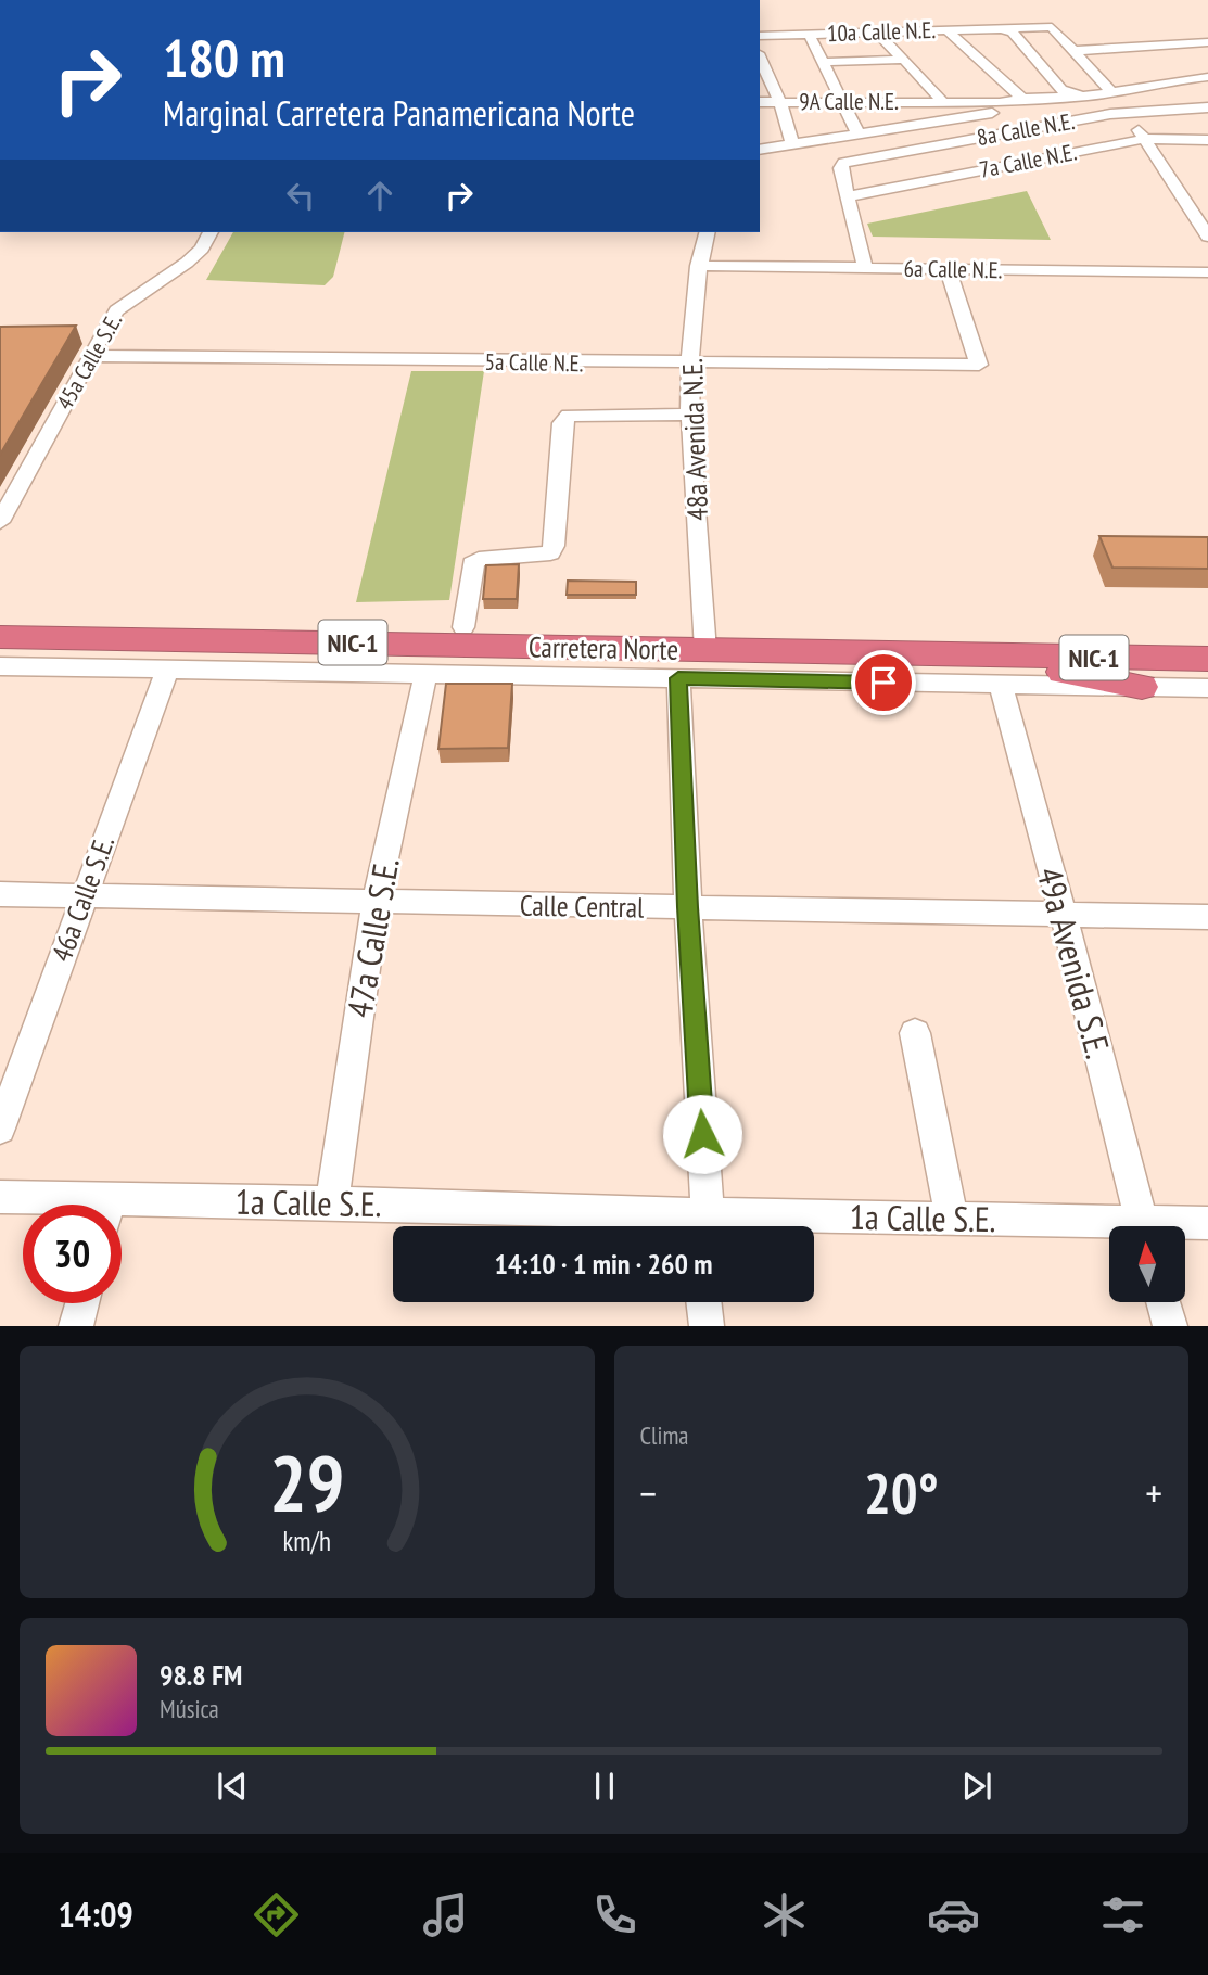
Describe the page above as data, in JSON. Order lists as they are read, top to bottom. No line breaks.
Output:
{"streets":{"highway":["NIC-1","Carretera Norte"],"street":["10a Calle N.E.","9A Calle N.E.","8a Calle N.E.","7a Calle N.E.","6a Calle N.E.","45a Calle S.E.","5a Calle N.E.","48a Avenida N.E.","46a Calle S.E.","Calle Central","47a Calle S.E.","49a Avenida S.E.","1a Calle S.E."]},"crossings":[["8a Calle N.E.","7a Calle N.E."],["6a Calle N.E.","5a Calle N.E."],["6a Calle N.E.","48a Avenida N.E."],["45a Calle S.E.","5a Calle N.E."],["5a Calle N.E.","48a Avenida N.E."],["48a Avenida N.E.","Carretera Norte"],["46a Calle S.E.","Calle Central"],["Calle Central","47a Calle S.E."],["Calle Central","49a Avenida S.E."],["47a Calle S.E.","1a Calle S.E."]],"north":"top","page":{"turn":["180 m","Marginal Carretera Panamericana Norte"],"limit":"30","trip":"14:10 · 1 min · 260 m","tile":"Clima","heat":["−","20°","+"],"song":["98.8 FM","Música"],"tabs":"14:09","gauge":["29","km/h"]}}
